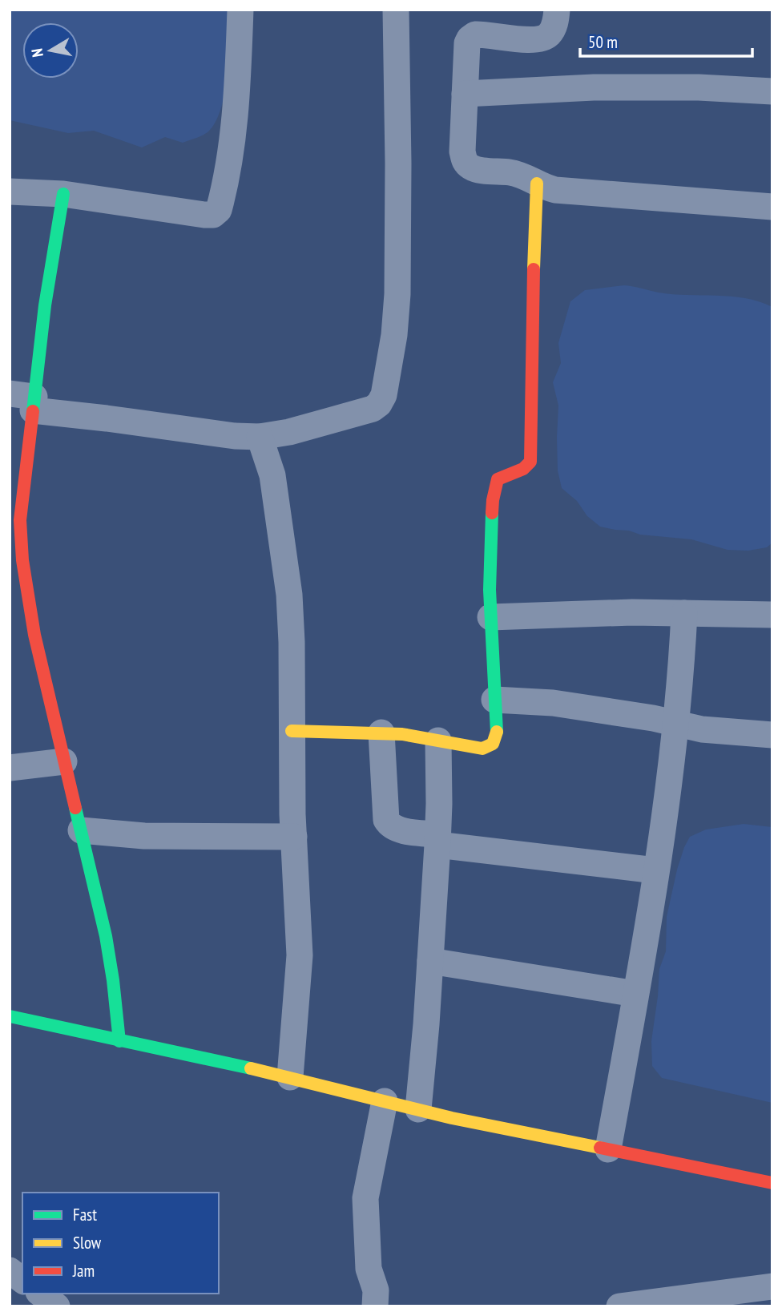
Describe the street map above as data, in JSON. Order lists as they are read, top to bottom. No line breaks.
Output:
{"legend":["Fast","Slow","Jam"],"scale_bar":"50 m","north":"left"}
